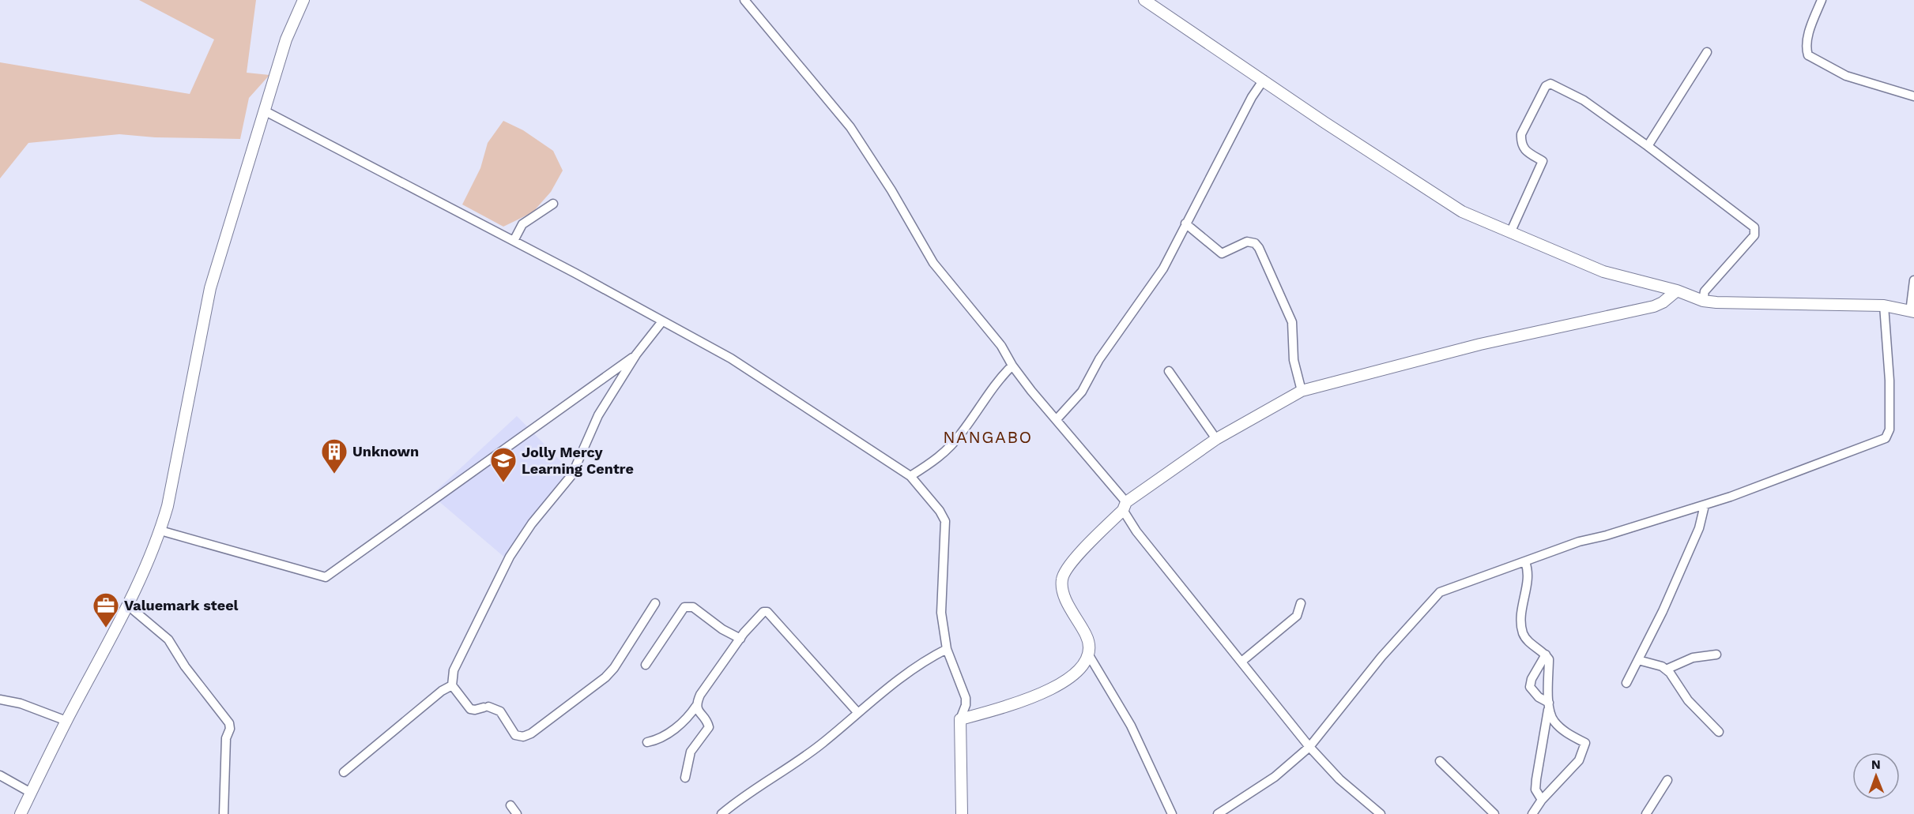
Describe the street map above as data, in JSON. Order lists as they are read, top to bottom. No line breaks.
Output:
{"districts":["NANGABO"],"places":{"building":["Unknown"],"school or university":["Jolly Mercy Learning Centre"],"office":["Valuemark steel"]},"north":"top"}
